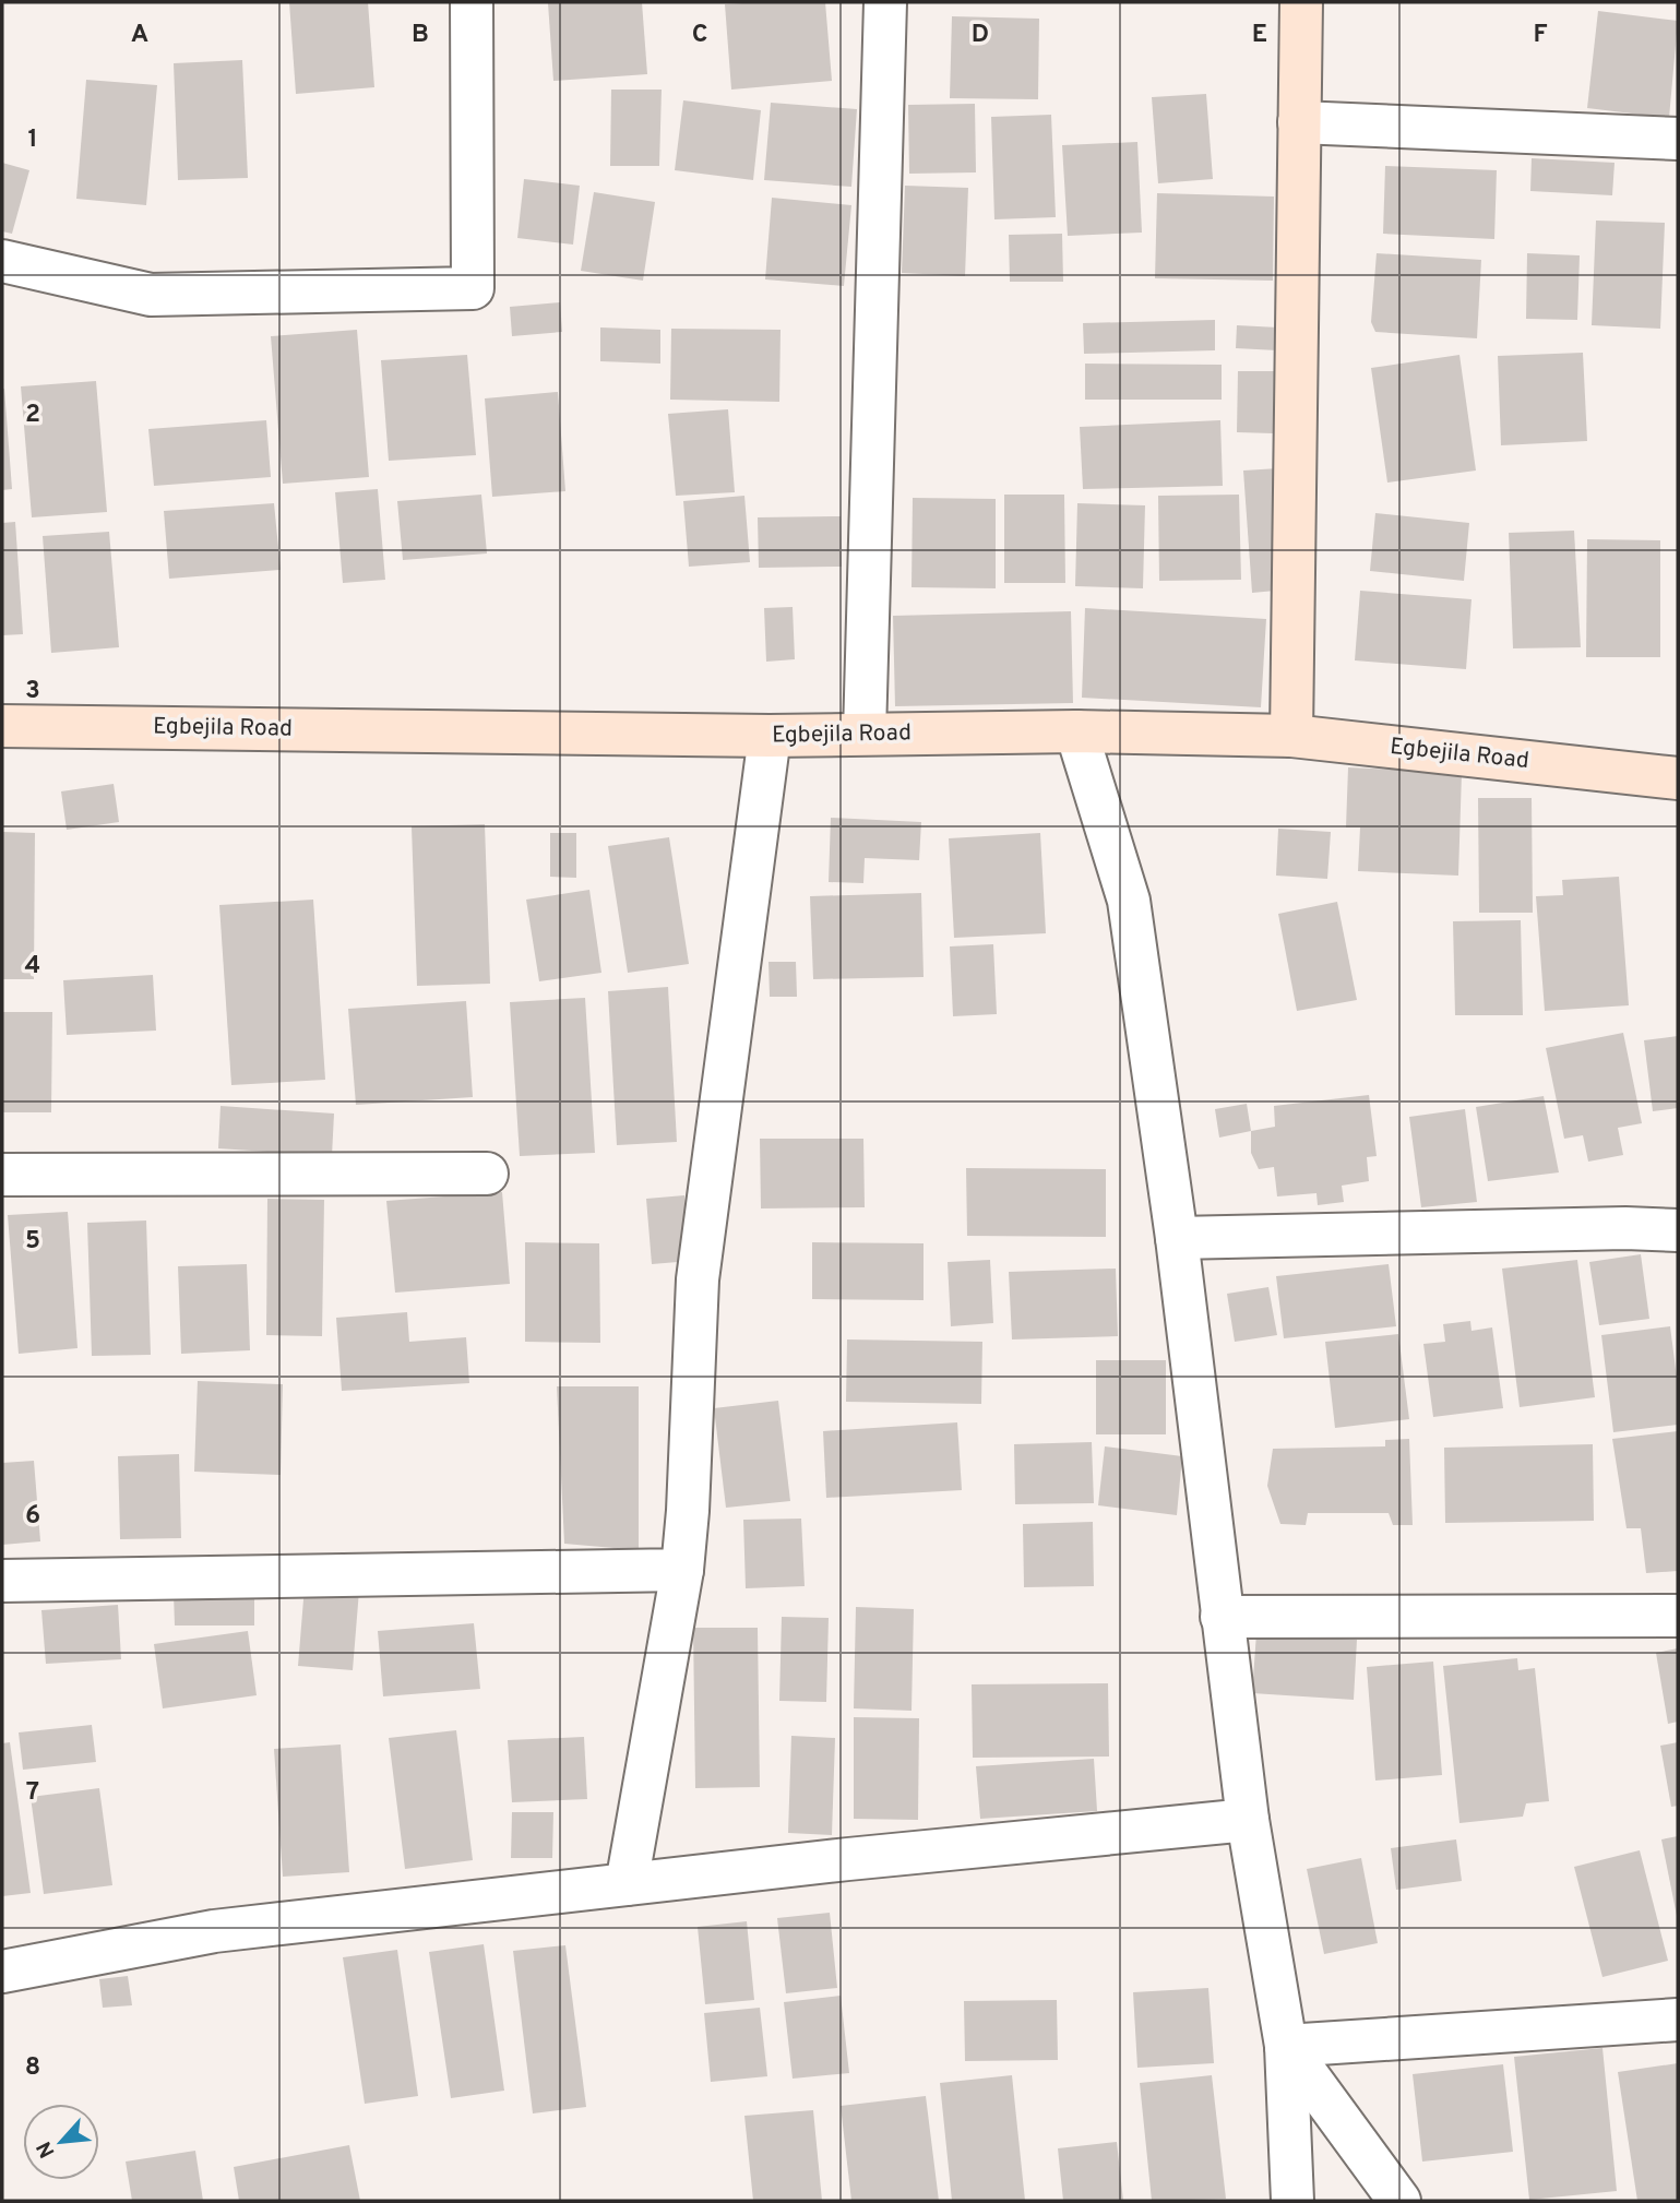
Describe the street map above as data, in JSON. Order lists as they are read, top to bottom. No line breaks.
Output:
{"streets":{"street":["Egbejila Road"]},"north":"bottom left","grid":{"columns":["A","B","C","D","E","F"],"rows":["1","2","3","4","5","6","7","8"]}}
